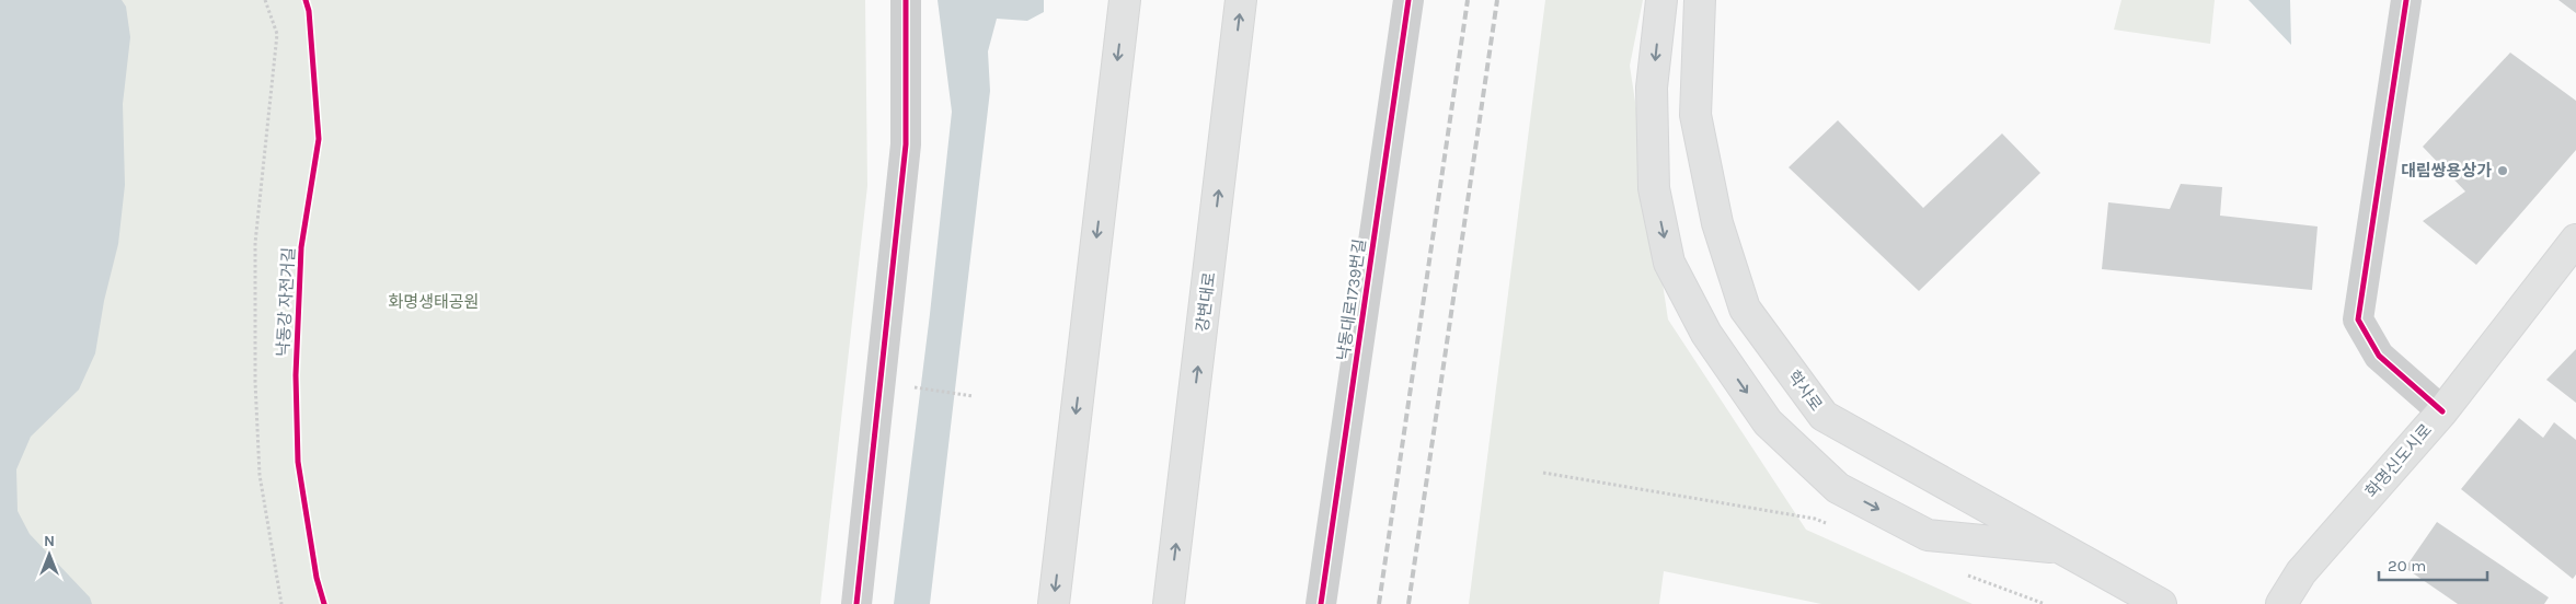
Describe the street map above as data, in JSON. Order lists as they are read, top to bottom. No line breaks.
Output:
{"streets":{"main road":["강변대로","학사로","화명신도시로"],"street":["낙동대로1739번길"],"cycle path":["낙동강 자전거길"]},"parks":["화명생태공원"],"places":["대림쌍용상가"],"scale_bar":"20 m","north":"top"}
